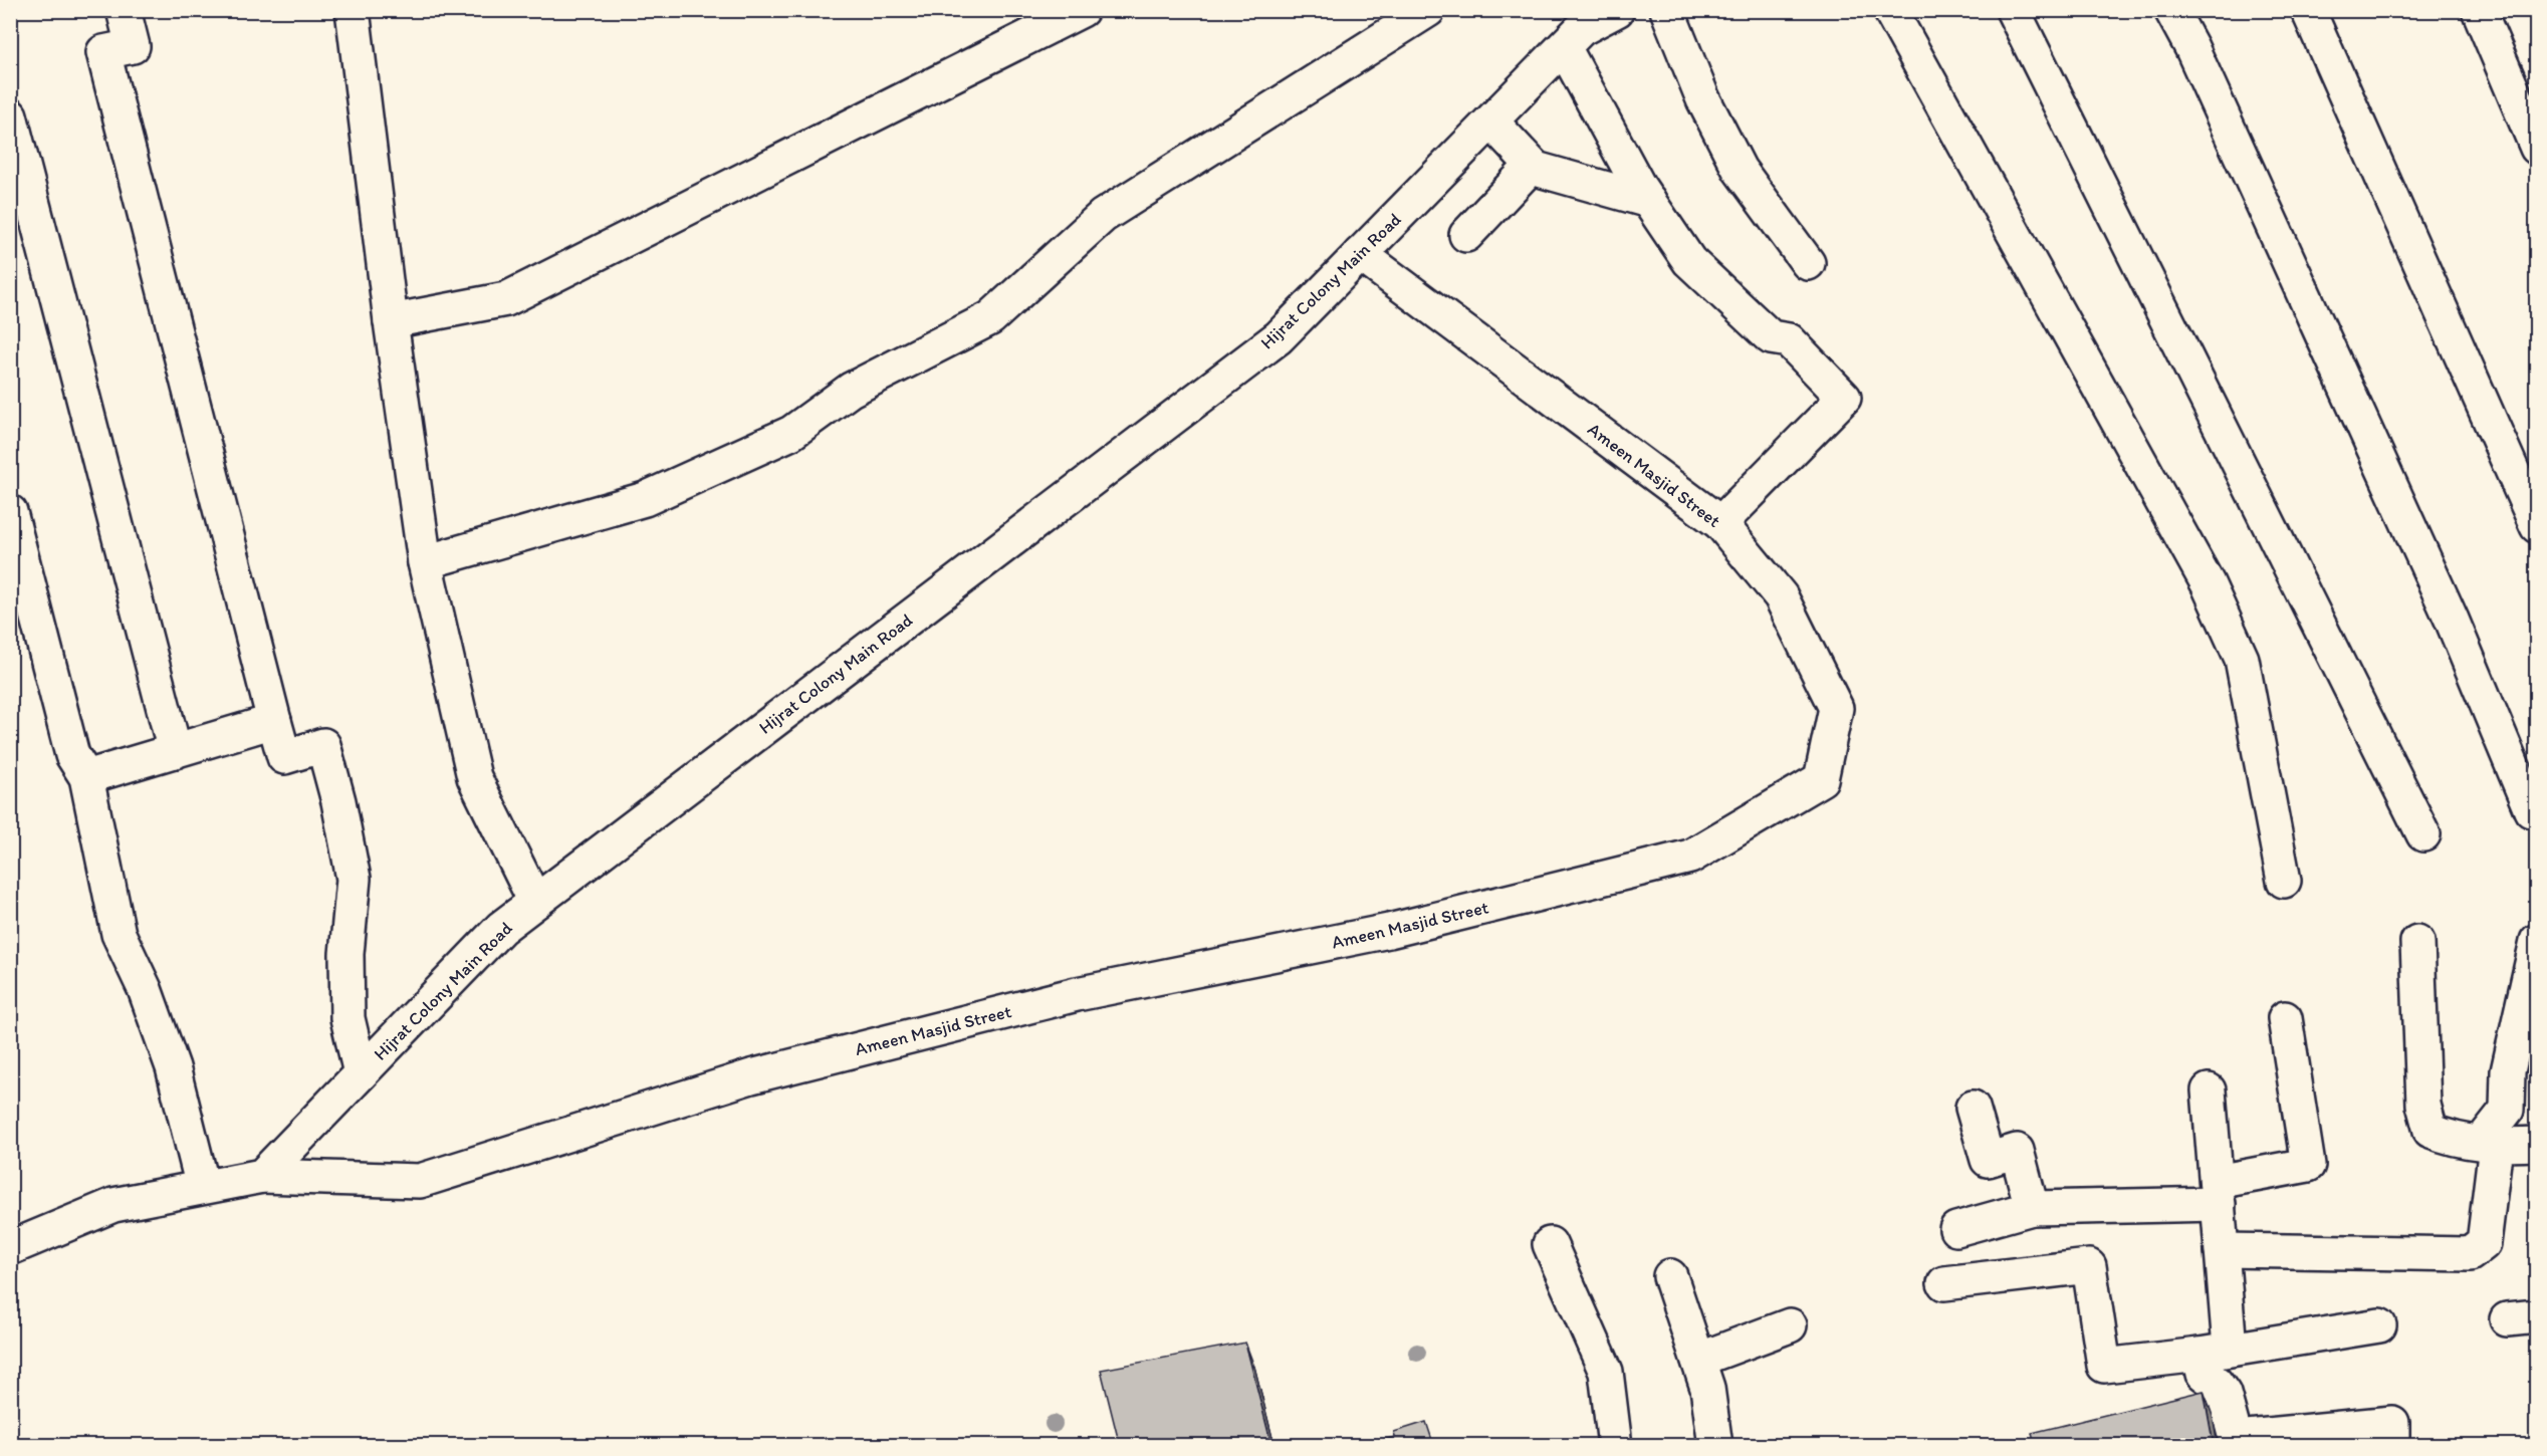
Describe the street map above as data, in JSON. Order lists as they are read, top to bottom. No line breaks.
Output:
{"streets":{"street":["Hijrat Colony Main Road","Ameen Masjid Street"]},"crossings":[["Hijrat Colony Main Road","Ameen Masjid Street"]]}
